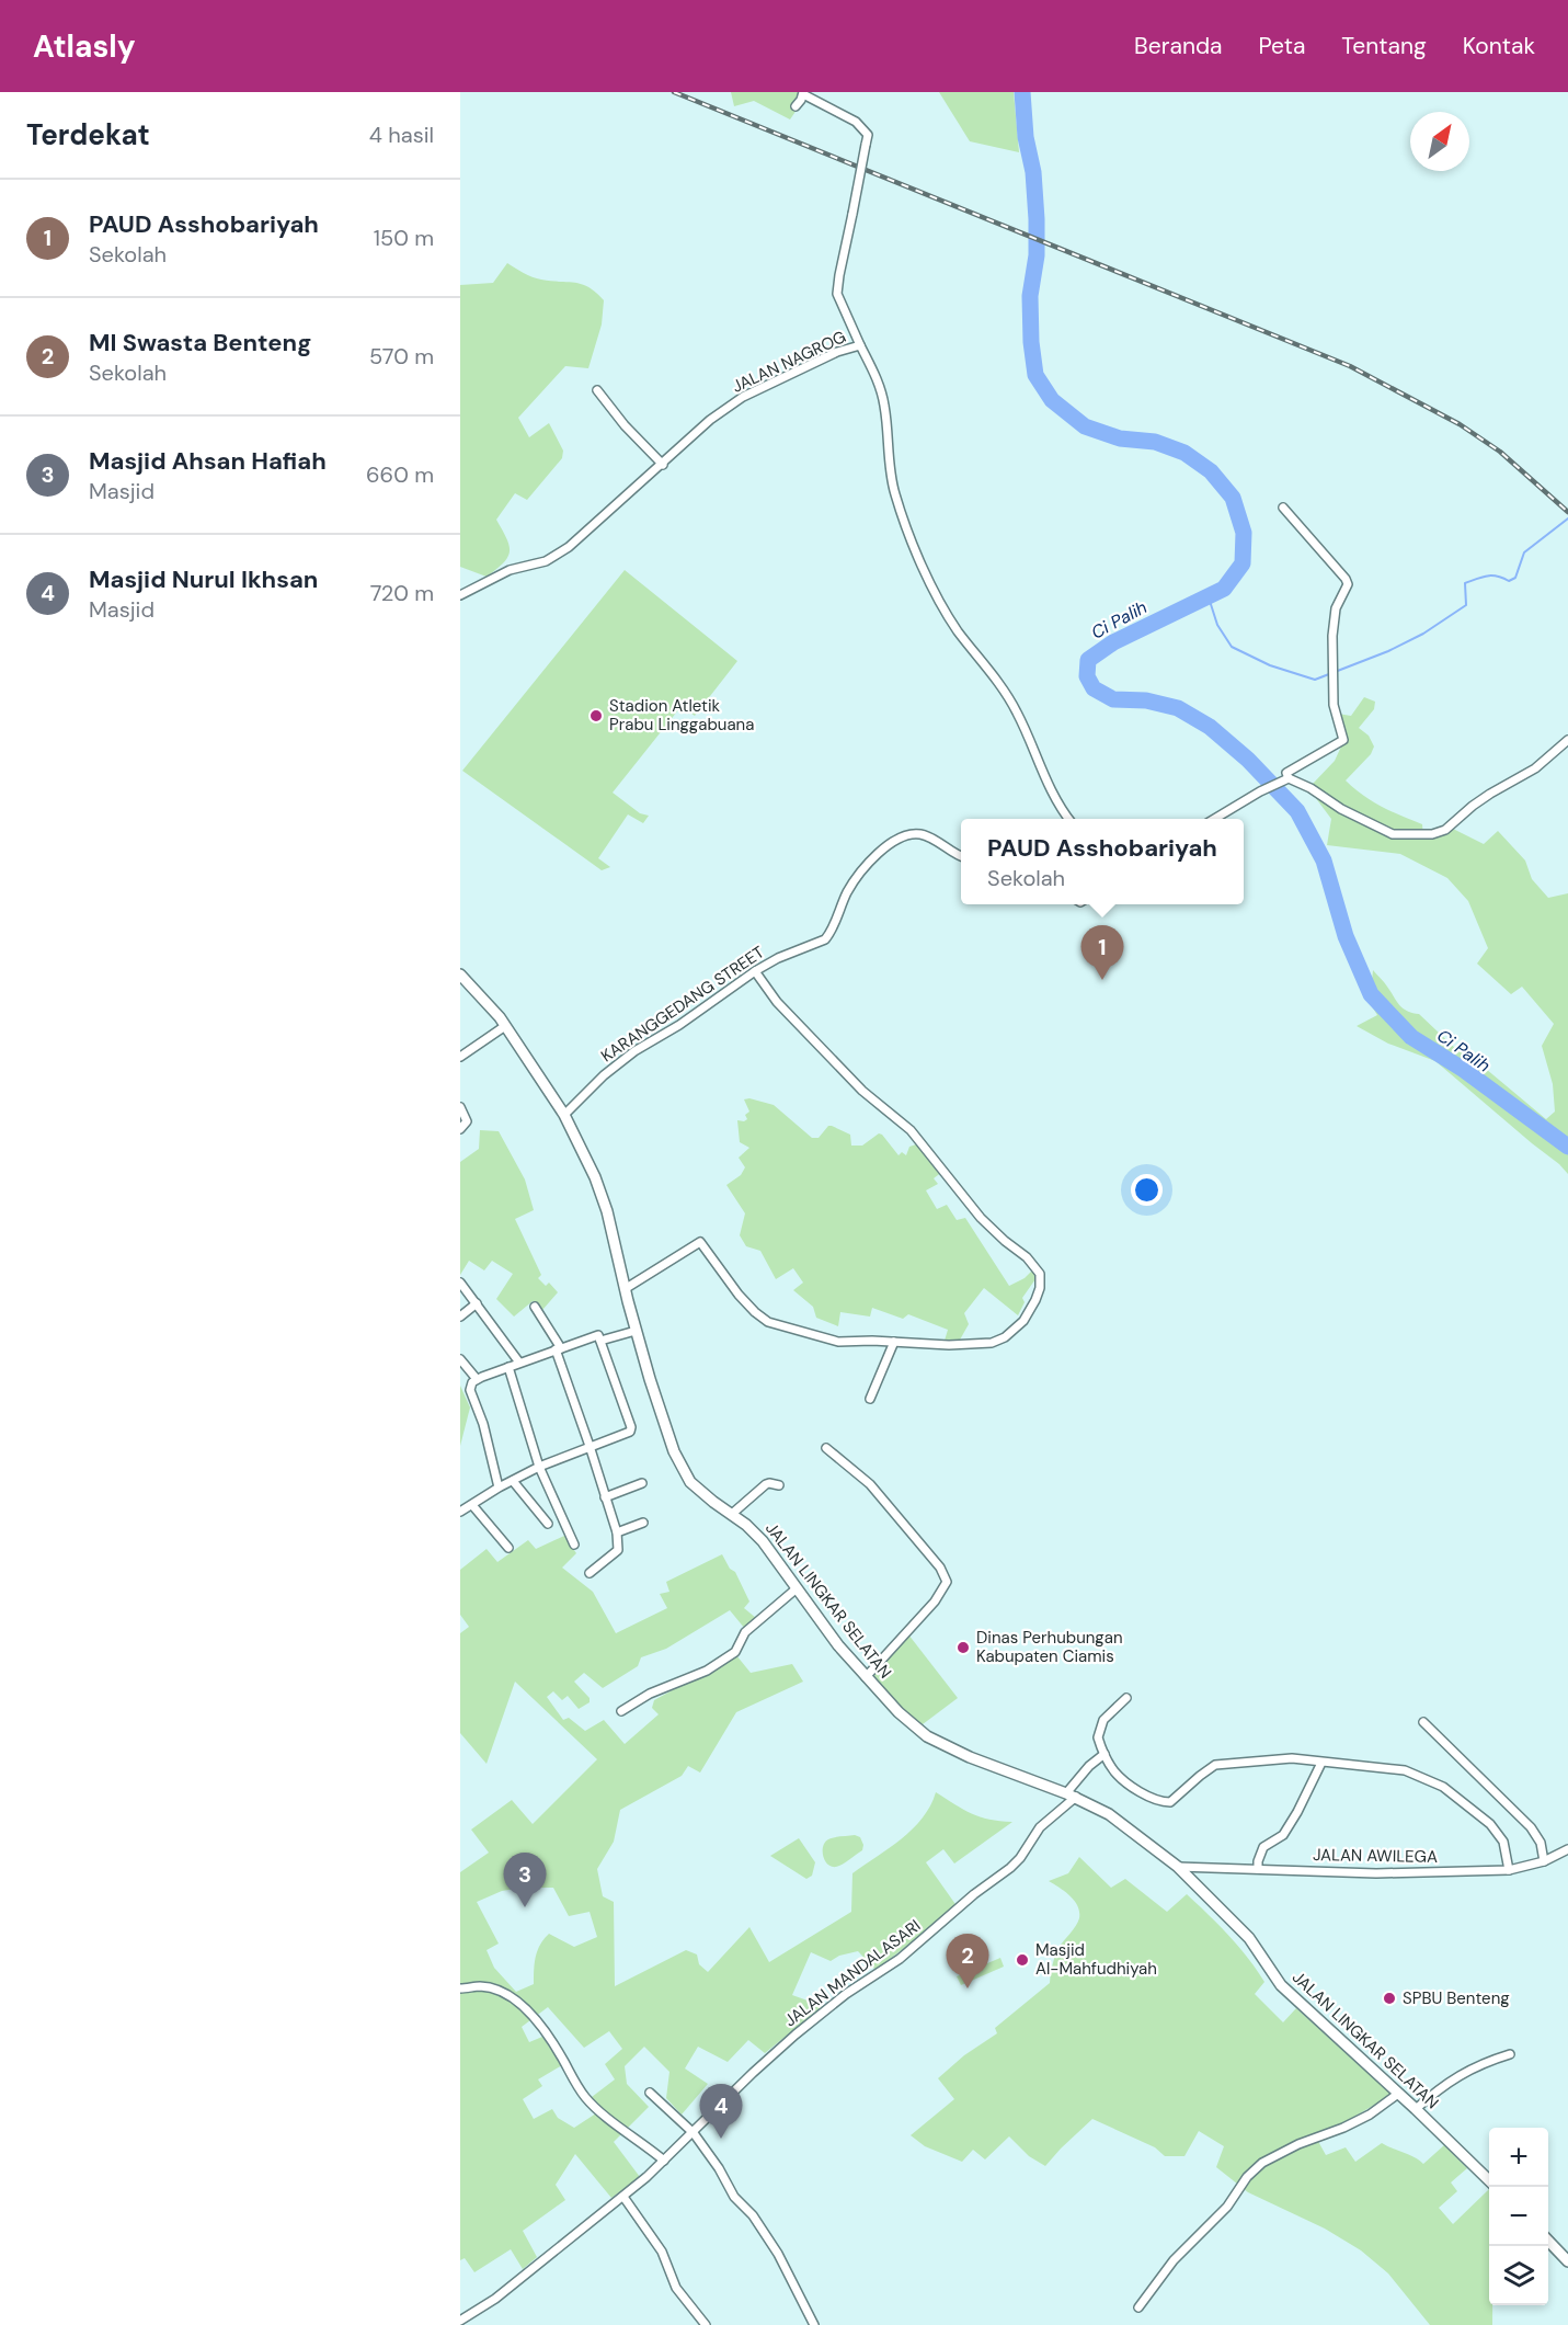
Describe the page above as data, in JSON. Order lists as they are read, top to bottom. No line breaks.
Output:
{"streets":{"street":["JALAN NAGROG","KARANGGEDANG STREET","JALAN LINGKAR SELATAN","JALAN AWILEGA","JALAN MANDALASARI"]},"crossings":[["KARANGGEDANG STREET","JALAN LINGKAR SELATAN"],["JALAN LINGKAR SELATAN","JALAN AWILEGA"],["JALAN LINGKAR SELATAN","JALAN MANDALASARI"]],"water":["Ci Palih"],"places":["Stadion Atletik Prabu Linggabuana","Dinas Perhubungan Kabupaten Ciamis","Masjid Al-Mahfudhiyah","SPBU Benteng"],"north":"top right","page":{"header":"Atlasly","nav":["Beranda","Peta","Tentang","Kontak"],"heading":["Terdekat","4 hasil"],"list":[{"mark":"1","name":"PAUD Asshobariyah","note":"Sekolah","value":"150 m"},{"mark":"2","name":"MI Swasta Benteng","note":"Sekolah","value":"570 m"},{"mark":"3","name":"Masjid Ahsan Hafiah","note":"Masjid","value":"660 m"},{"mark":"4","name":"Masjid Nurul Ikhsan","note":"Masjid","value":"720 m"}],"popup":["PAUD Asshobariyah","Sekolah"],"pins":["1","3","2","4"],"map_buttons":["+","−"]}}
